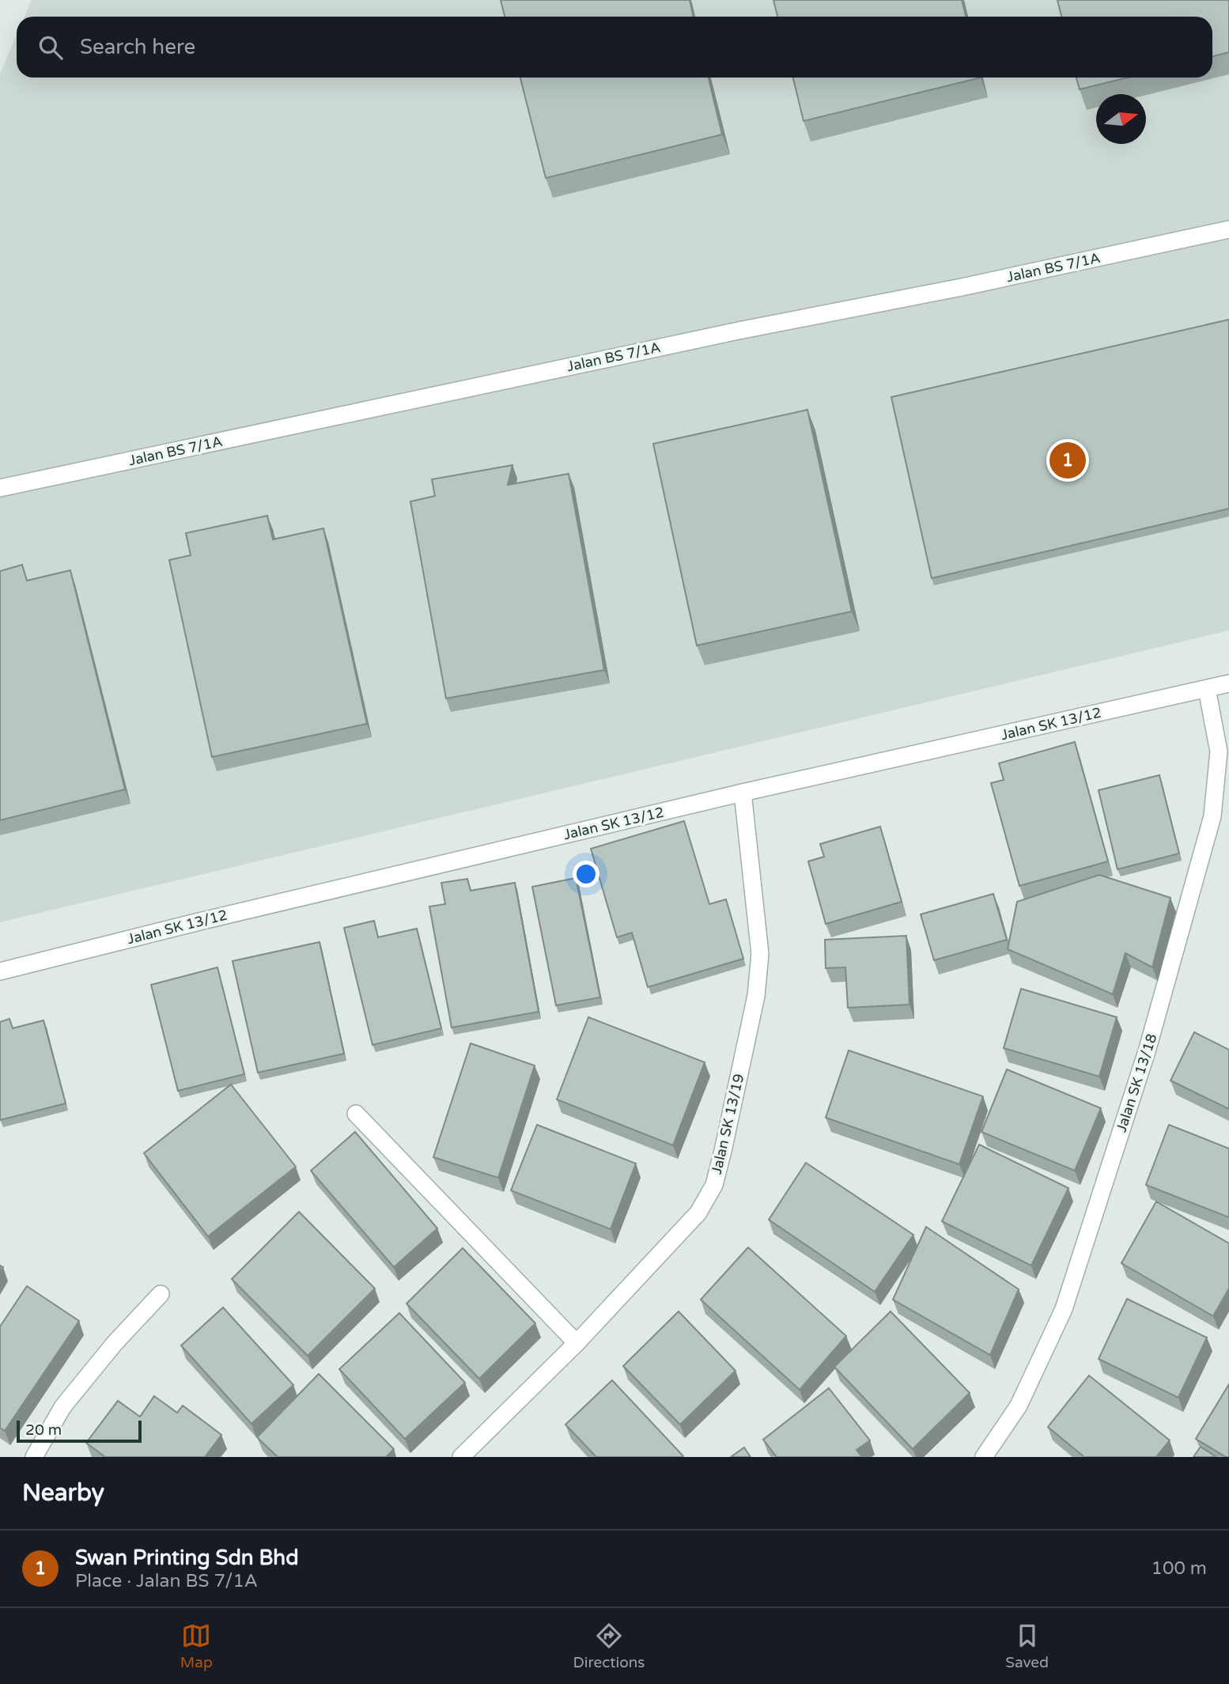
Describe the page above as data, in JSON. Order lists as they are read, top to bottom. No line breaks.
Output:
{"streets":{"street":["Jalan BS 7/1A","Jalan SK 13/12","Jalan SK 13/18","Jalan SK 13/19"]},"crossings":[["Jalan SK 13/12","Jalan SK 13/18"],["Jalan SK 13/12","Jalan SK 13/19"]],"scale_bar":"20 m","north":"right","page":{"search":"Search here","pins":"1","scale":"20 m","heading":"Nearby","list":[{"mark":"1","name":"Swan Printing Sdn Bhd","note":"Place · Jalan BS 7/1A","value":"100 m"}],"nav":["Map","Directions","Saved"]}}
